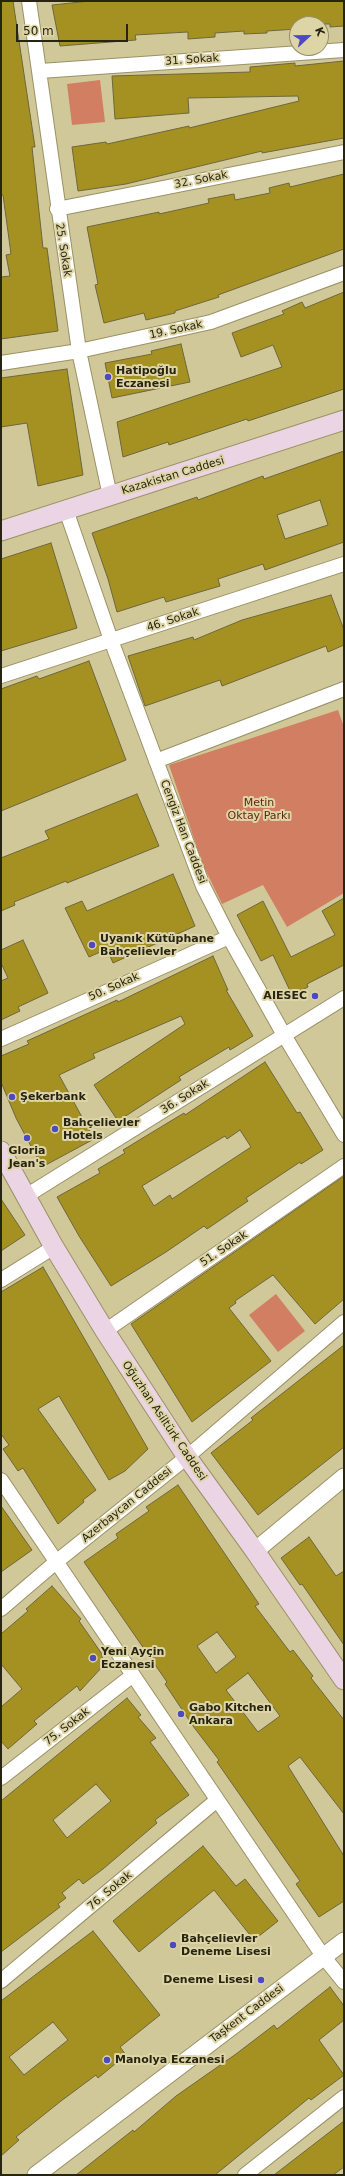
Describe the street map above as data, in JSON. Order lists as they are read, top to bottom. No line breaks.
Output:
{"streets":{"main road":["Kazakistan Caddesi","Oğuzhan Asiltürk Caddesi"],"street":["31. Sokak","32. Sokak","25. Sokak","19. Sokak","46. Sokak","Cengiz Han Caddesi","50. Sokak","36. Sokak","51. Sokak","Azerbaycan Caddesi","75. Sokak","76. Sokak","Taşkent Caddesi"]},"crossings":[["31. Sokak","25. Sokak"],["32. Sokak","25. Sokak"],["25. Sokak","19. Sokak"],["25. Sokak","Kazakistan Caddesi"],["Kazakistan Caddesi","Cengiz Han Caddesi"],["46. Sokak","Cengiz Han Caddesi"],["Cengiz Han Caddesi","50. Sokak"],["Cengiz Han Caddesi","36. Sokak"],["36. Sokak","Oğuzhan Asiltürk Caddesi"],["51. Sokak","Oğuzhan Asiltürk Caddesi"],["Oğuzhan Asiltürk Caddesi","Azerbaycan Caddesi"]],"parks":["Metin Oktay Parkı"],"places":["Hatipoğlu Eczanesi","Uyanık Kütüphane Bahçelievler","AIESEC","Şekerbank","Bahçelievler Hotels","Gloria Jean's","Yeni Ayçin Eczanesi","Gabo Kitchen Ankara","Bahçelievler Deneme Lisesi","Deneme Lisesi","Manolya Eczanesi"],"scale_bar":"50 m","north":"right"}
